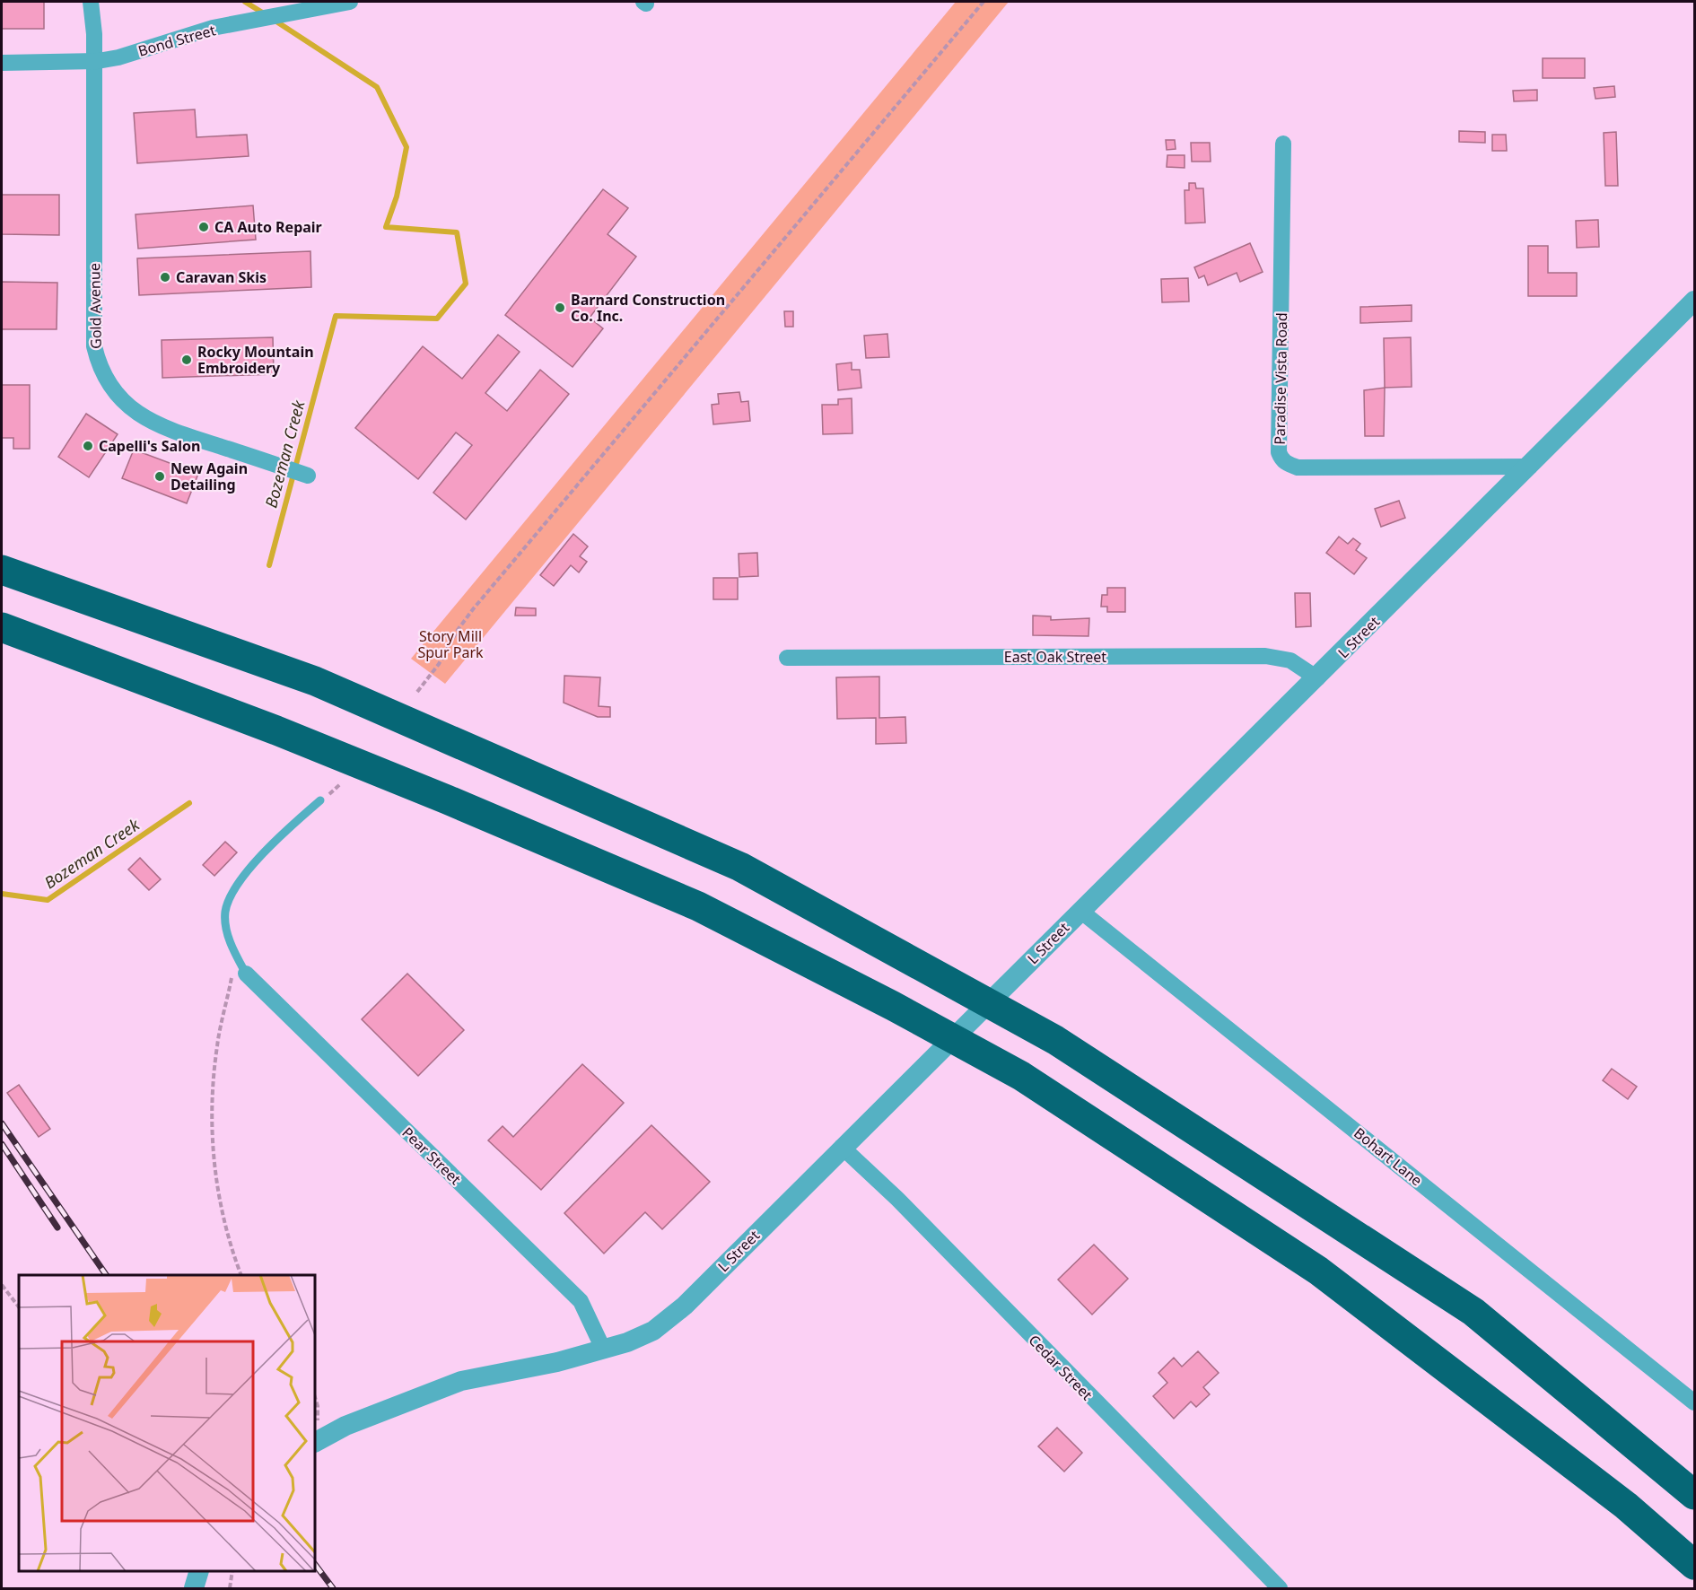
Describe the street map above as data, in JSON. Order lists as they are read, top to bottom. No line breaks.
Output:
{"streets":{"street":["Bond Street","Gold Avenue","Paradise Vista Road","L Street","East Oak Street","Pear Street","Bohart Lane","Cedar Street"]},"crossings":[["Bond Street","Gold Avenue"],["Paradise Vista Road","L Street"],["L Street","East Oak Street"],["L Street","Pear Street"],["L Street","Bohart Lane"],["L Street","Cedar Street"]],"water":["Bozeman Creek"],"parks":["Story Mill Spur Park"],"places":["CA Auto Repair","Caravan Skis","Barnard Construction Co. Inc.","Rocky Mountain Embroidery","Capelli's Salon","New Again Detailing"]}
